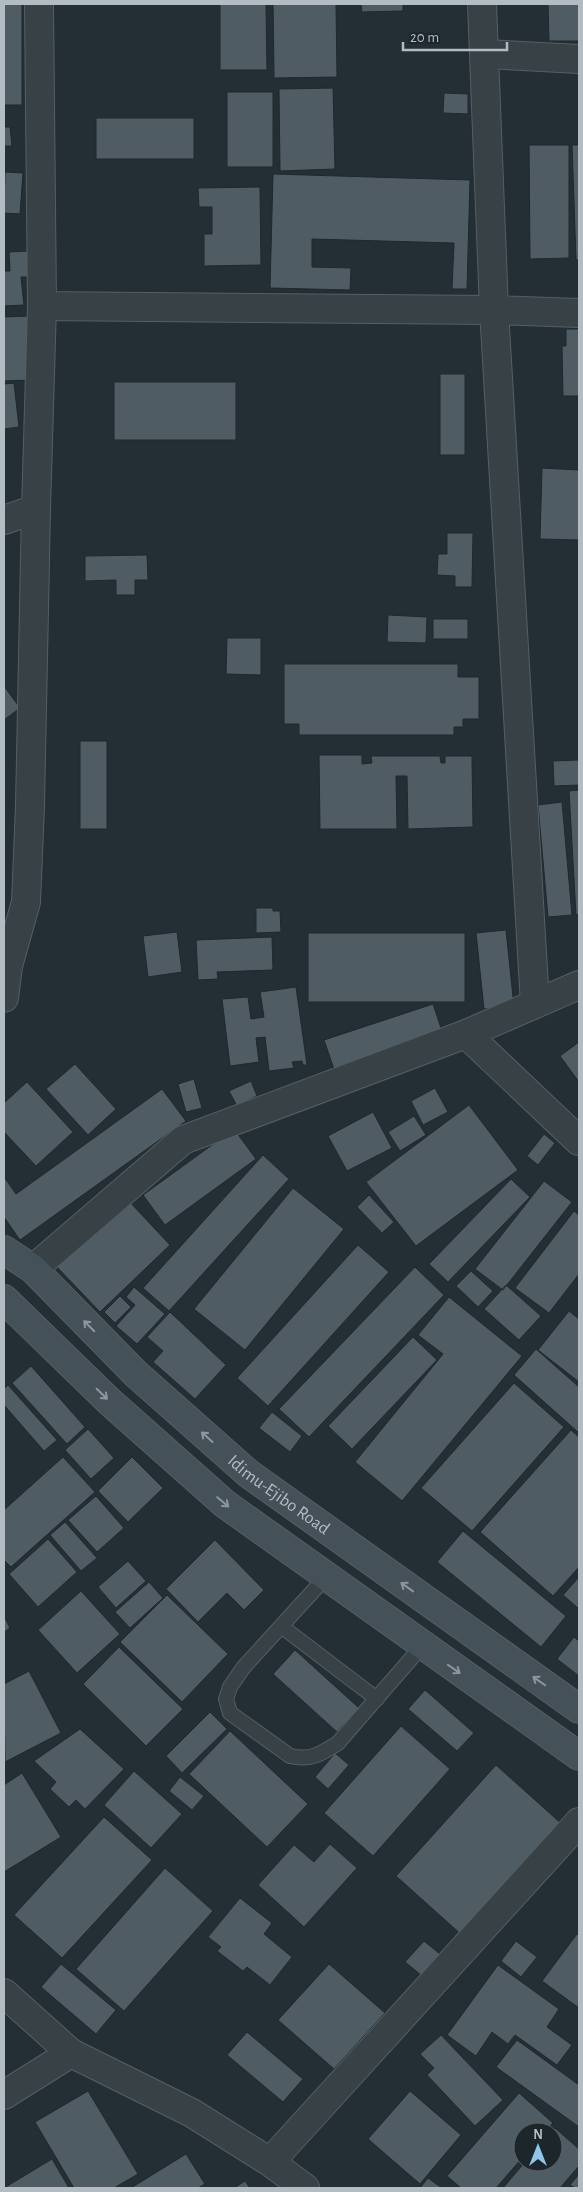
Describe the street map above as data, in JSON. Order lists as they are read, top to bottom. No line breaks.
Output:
{"streets":{"main road":["Idimu-Ejibo Road"]},"scale_bar":"20 m","north":"top"}
